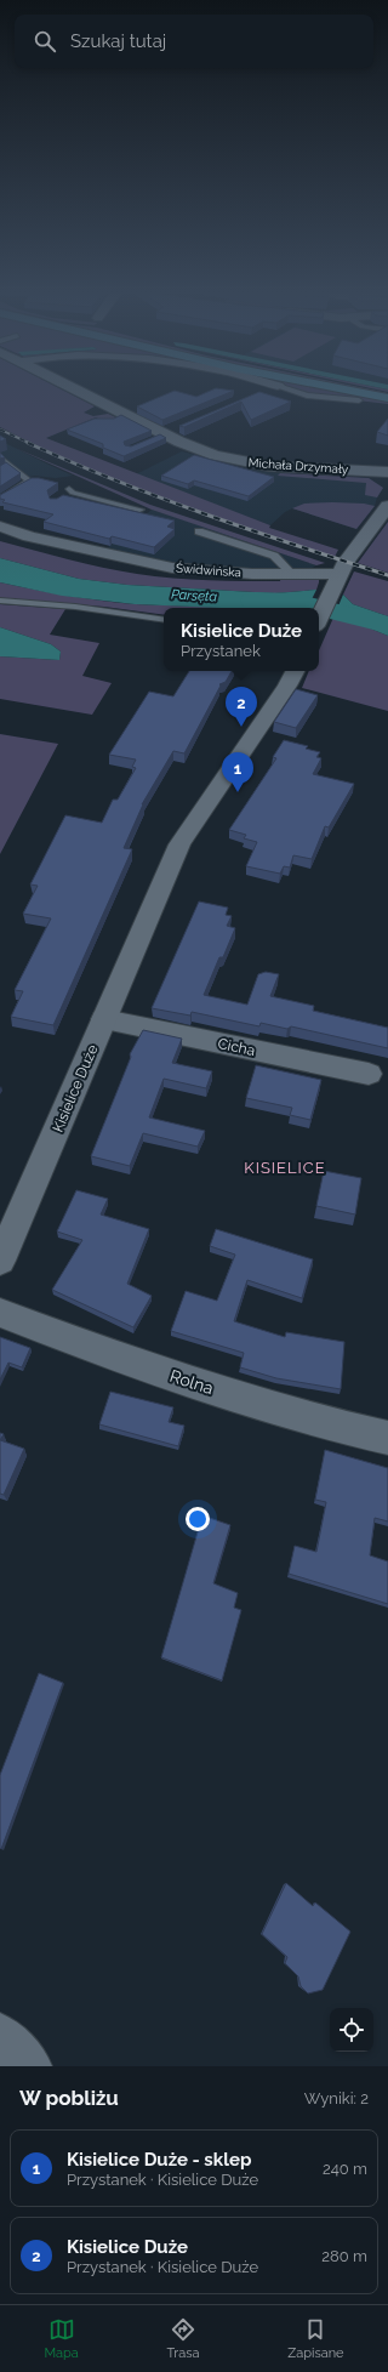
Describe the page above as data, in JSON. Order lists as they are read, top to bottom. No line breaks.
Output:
{"streets":{"street":["Michała Drzymały","Świdwińska","Cicha","Kisielice Duże","Rolna"]},"crossings":[["Cicha","Kisielice Duże"]],"districts":["KISIELICE"],"water":["Parsęta"],"page":{"search":"Szukaj tutaj","popup":["Kisielice Duże","Przystanek"],"pins":["2","1"],"heading":["W pobliżu","Wyniki: 2"],"list":[{"mark":"1","name":"Kisielice Duże - sklep","note":"Przystanek · Kisielice Duże","value":"240 m"},{"mark":"2","name":"Kisielice Duże","note":"Przystanek · Kisielice Duże","value":"280 m"}],"nav":["Mapa","Trasa","Zapisane"]}}
